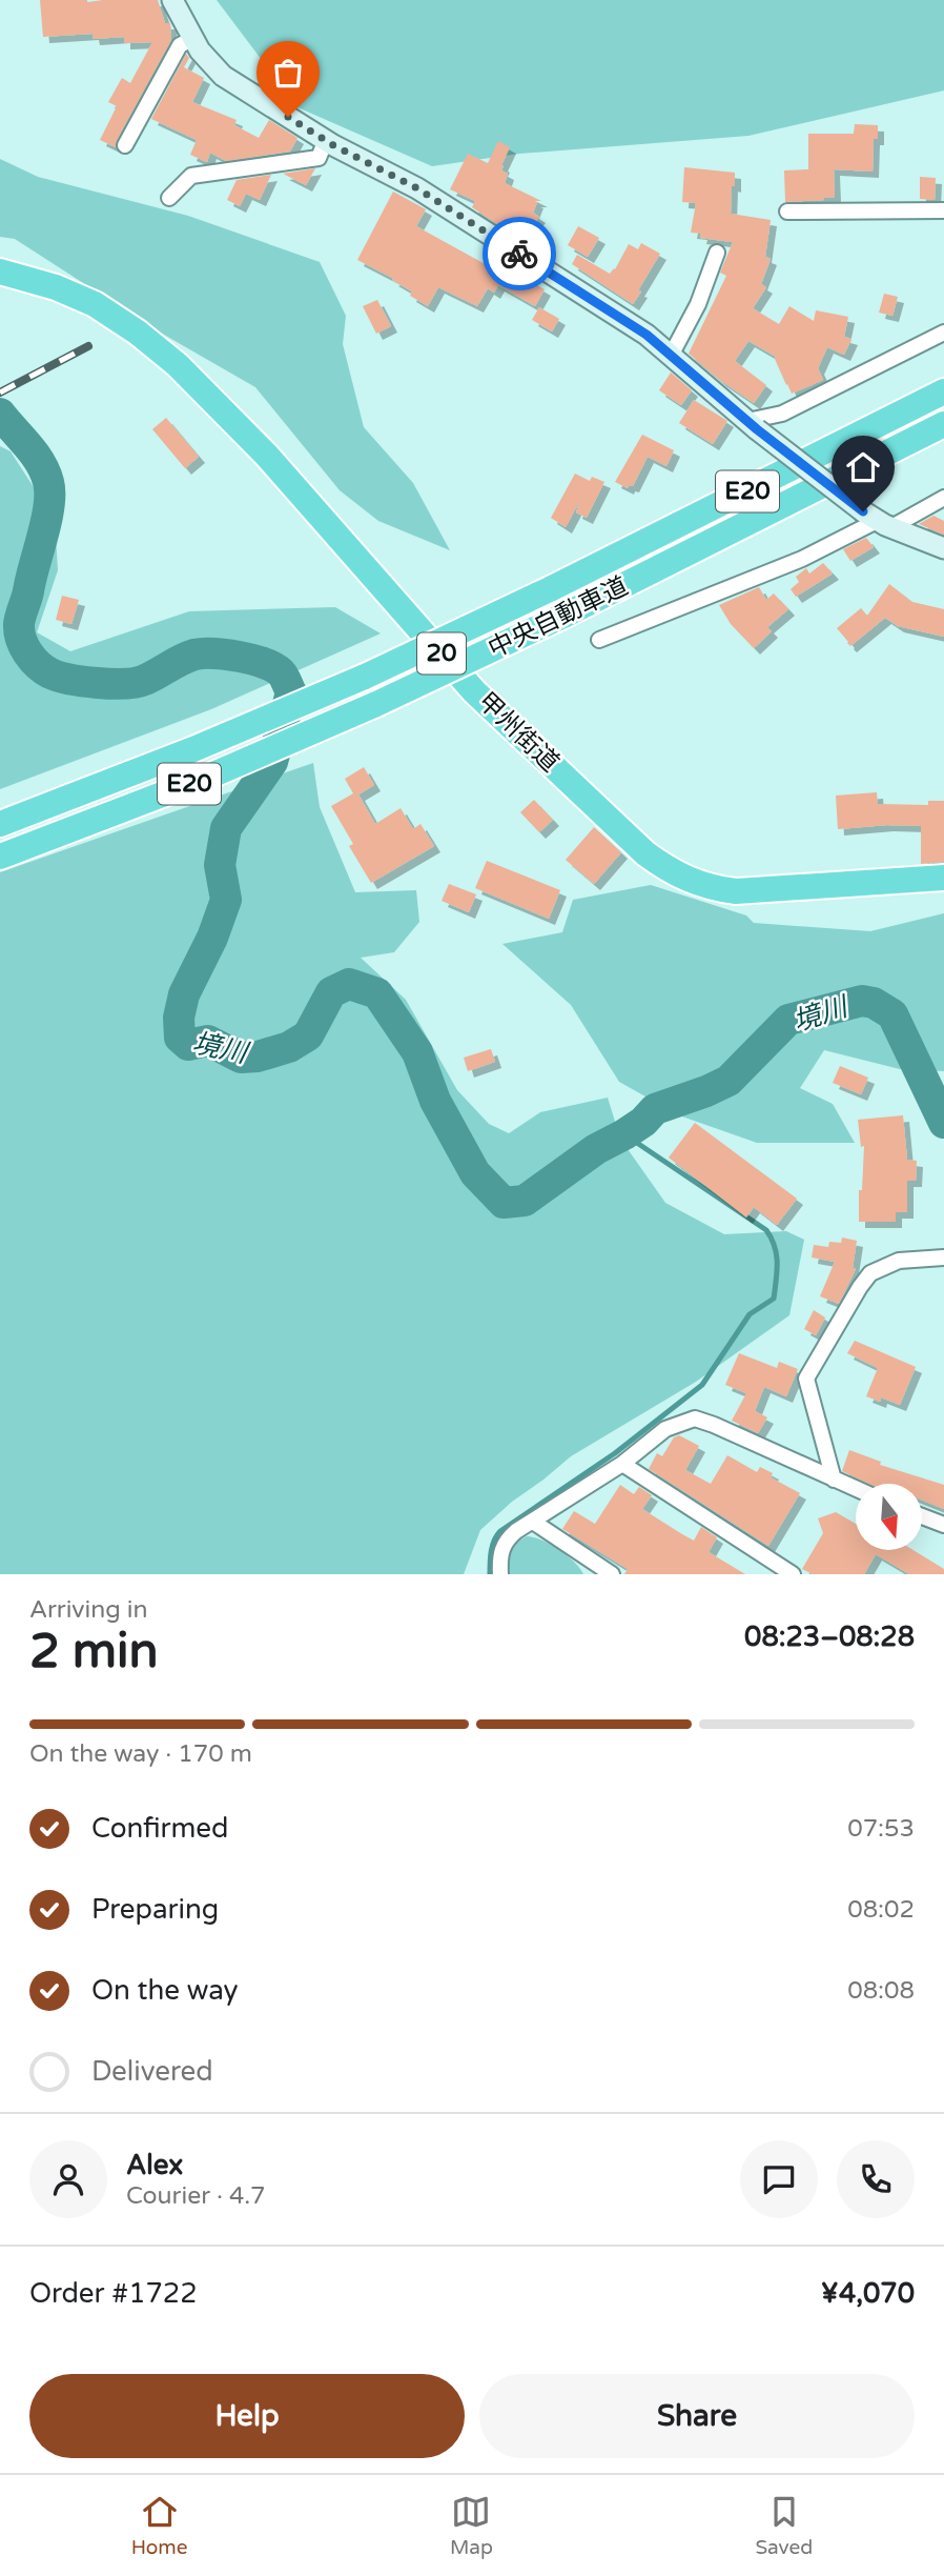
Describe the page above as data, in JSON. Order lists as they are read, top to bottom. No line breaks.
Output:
{"streets":{"highway":["E20","中央自動車道","20","甲州街道"]},"water":["境川"],"north":"bottom","page":{"heading":["2 min","Arriving in","08:23–08:28"],"panel":["Alex","Courier · 4.7","Order #1722","¥4,070"],"bar":"On the way · 170 m","list":[["Confirmed","07:53"],["Preparing","08:02"],["On the way","08:08"],"Delivered"],"buttons":["Help","Share"],"tabs":["Home","Map","Saved"]}}
